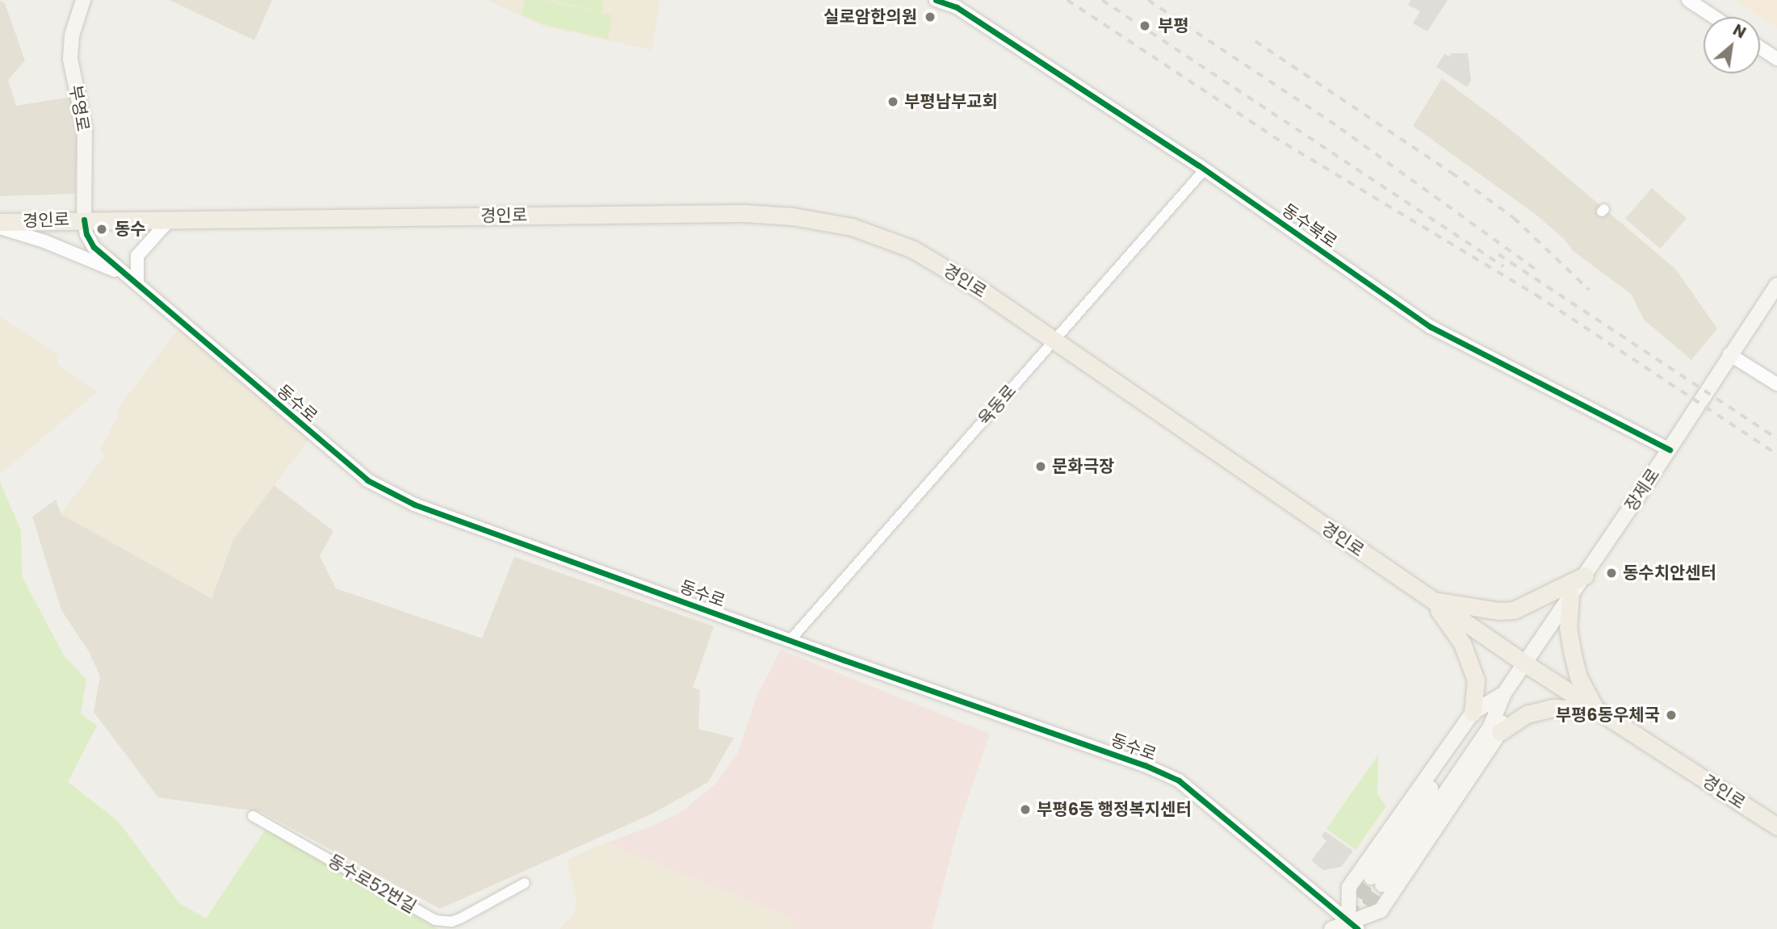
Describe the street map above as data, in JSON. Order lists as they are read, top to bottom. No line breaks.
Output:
{"streets":{"main road":["부영로","경인로","장제로"],"street":["동수북로","동수로","육동로","동수로52번길"]},"crossings":[["부영로","경인로"],["부영로","동수로"],["경인로","동수로"],["경인로","육동로"],["경인로","장제로"],["동수북로","육동로"],["동수북로","장제로"],["동수로","육동로"]],"places":["실로암한의원","부평","부평남부교회","동수","문화극장","동수치안센터","부평6동우체국","부평6동 행정복지센터"],"north":"top right"}
